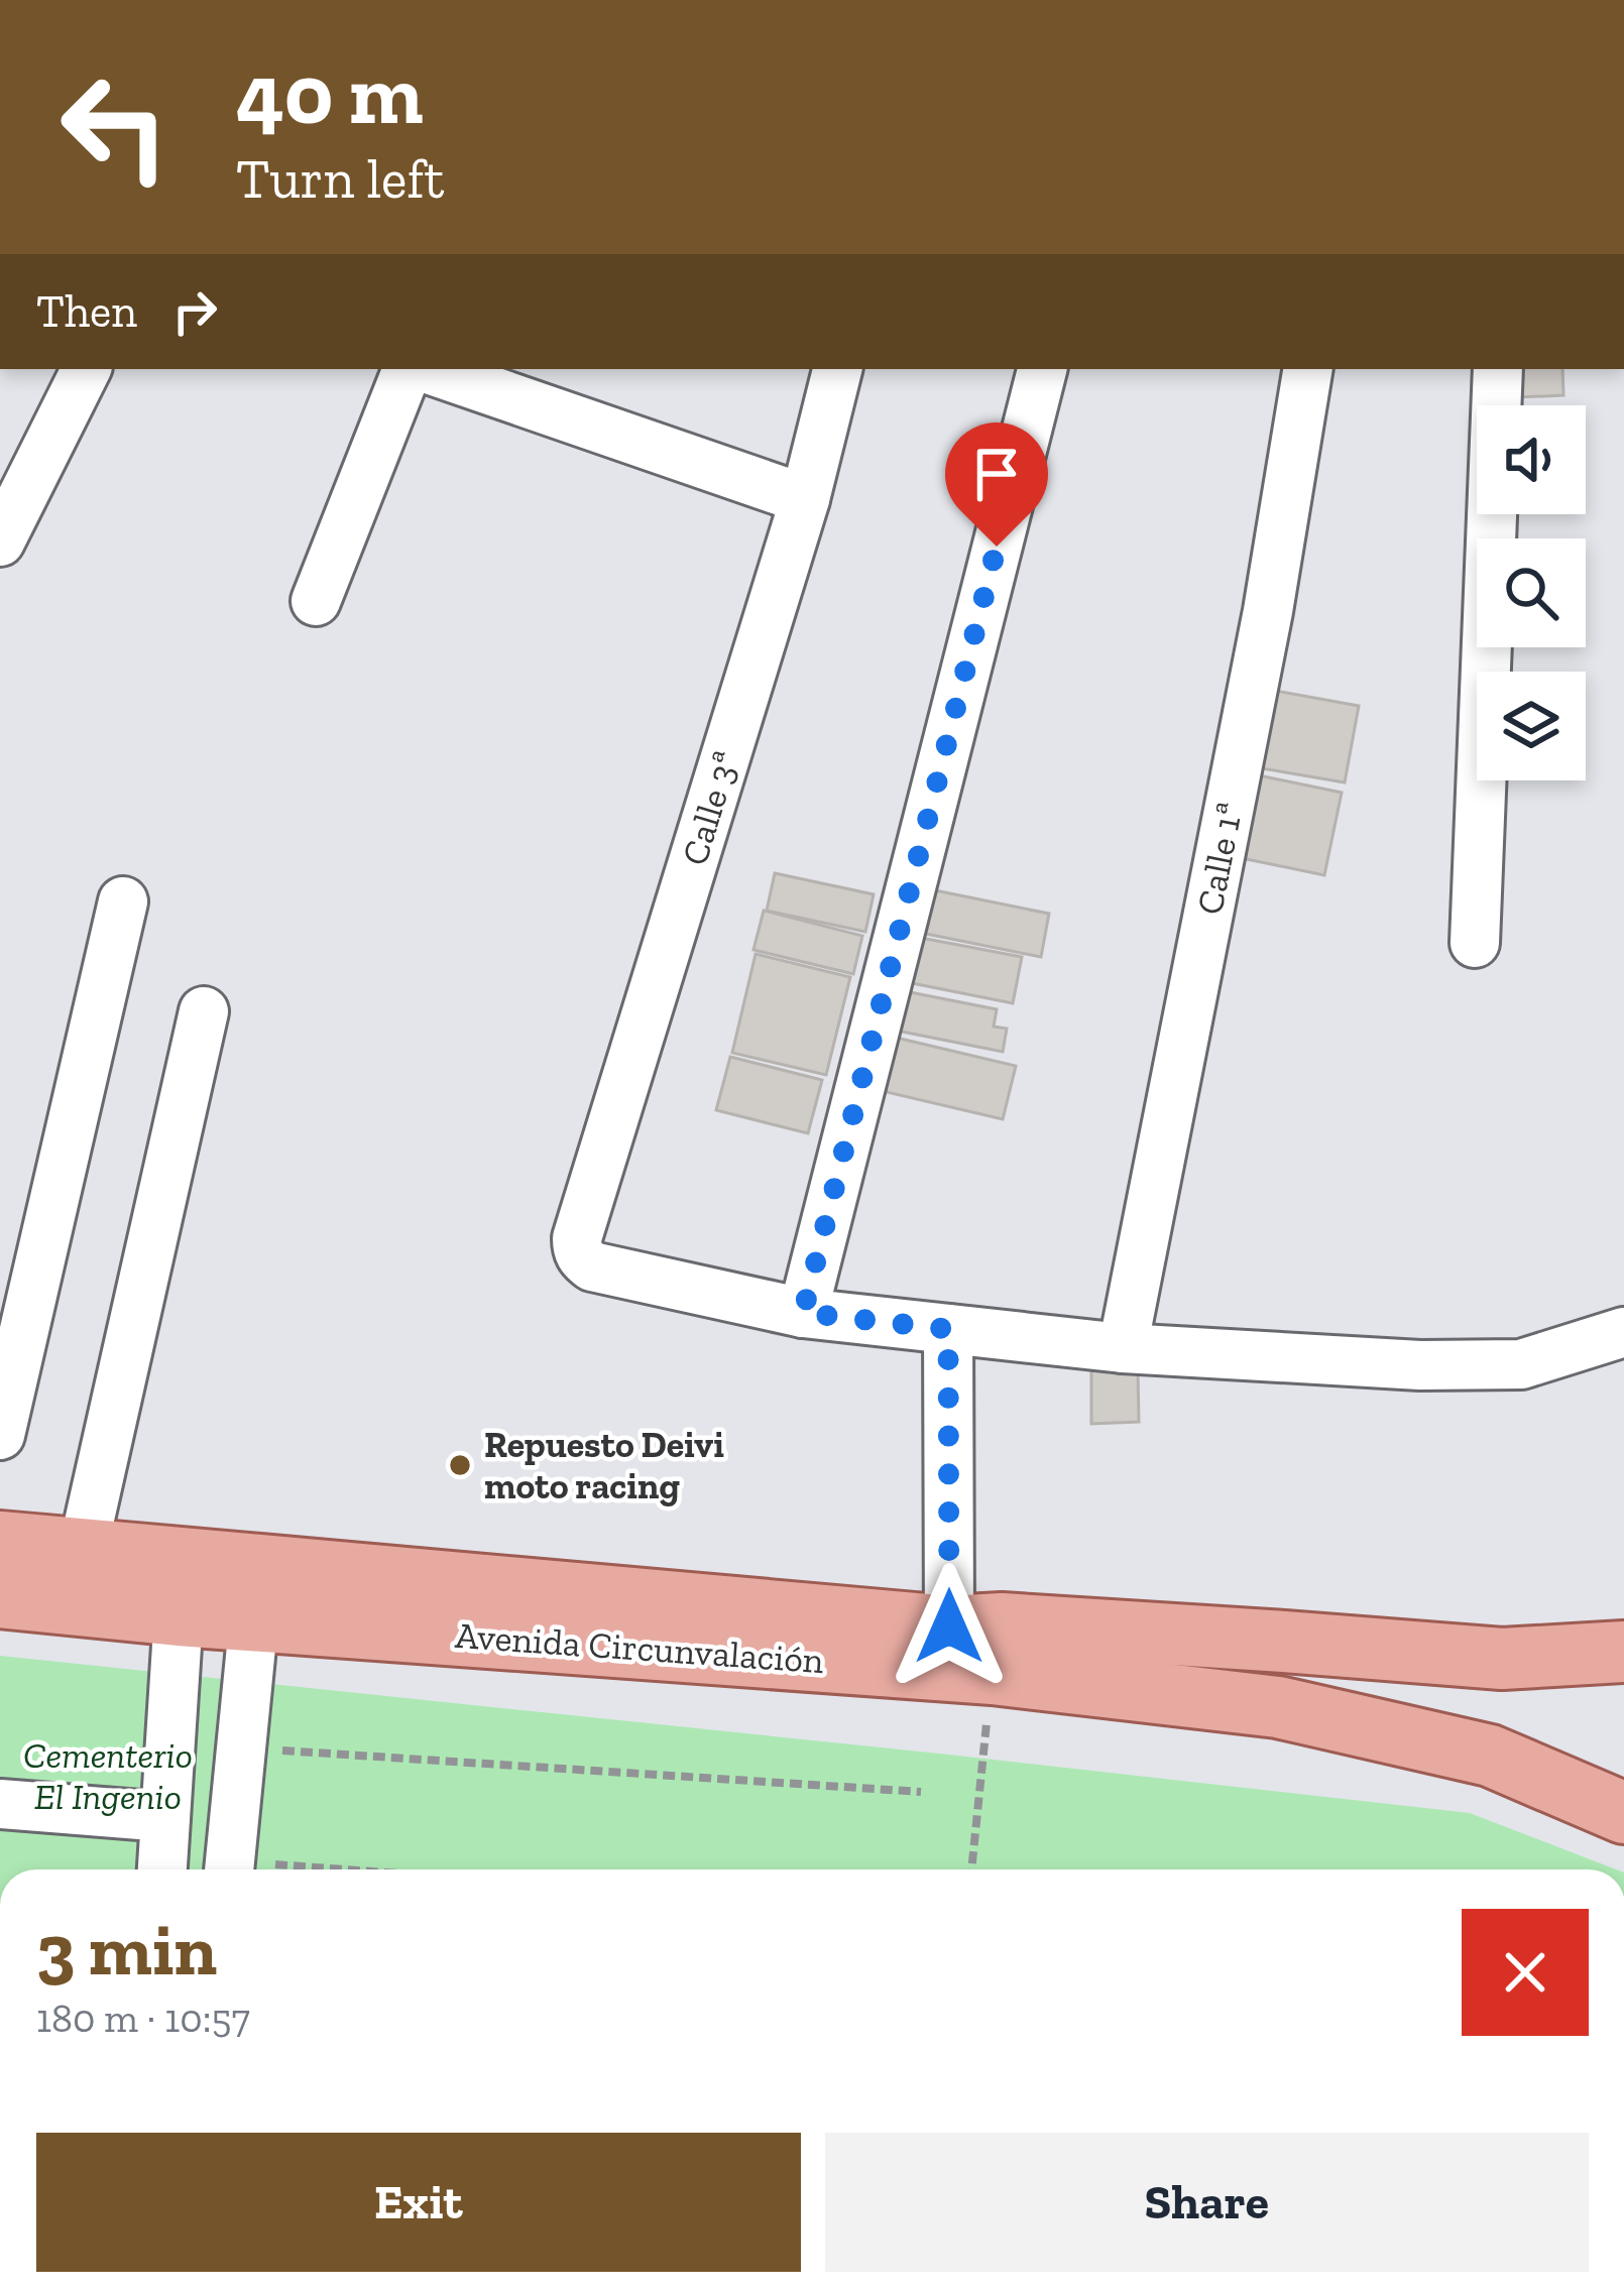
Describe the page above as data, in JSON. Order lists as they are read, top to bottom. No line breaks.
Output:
{"streets":{"main road":["Avenida Circunvalación"],"street":["Calle 3ª","Calle 1ª"]},"parks":["Cementerio El Ingenio"],"places":["Repuesto Deivi moto racing"],"page":{"turn":["40 m","Turn left"],"then":"Then","heading":["3 min","180 m · 10:57"],"buttons":["Exit","Share"]}}
